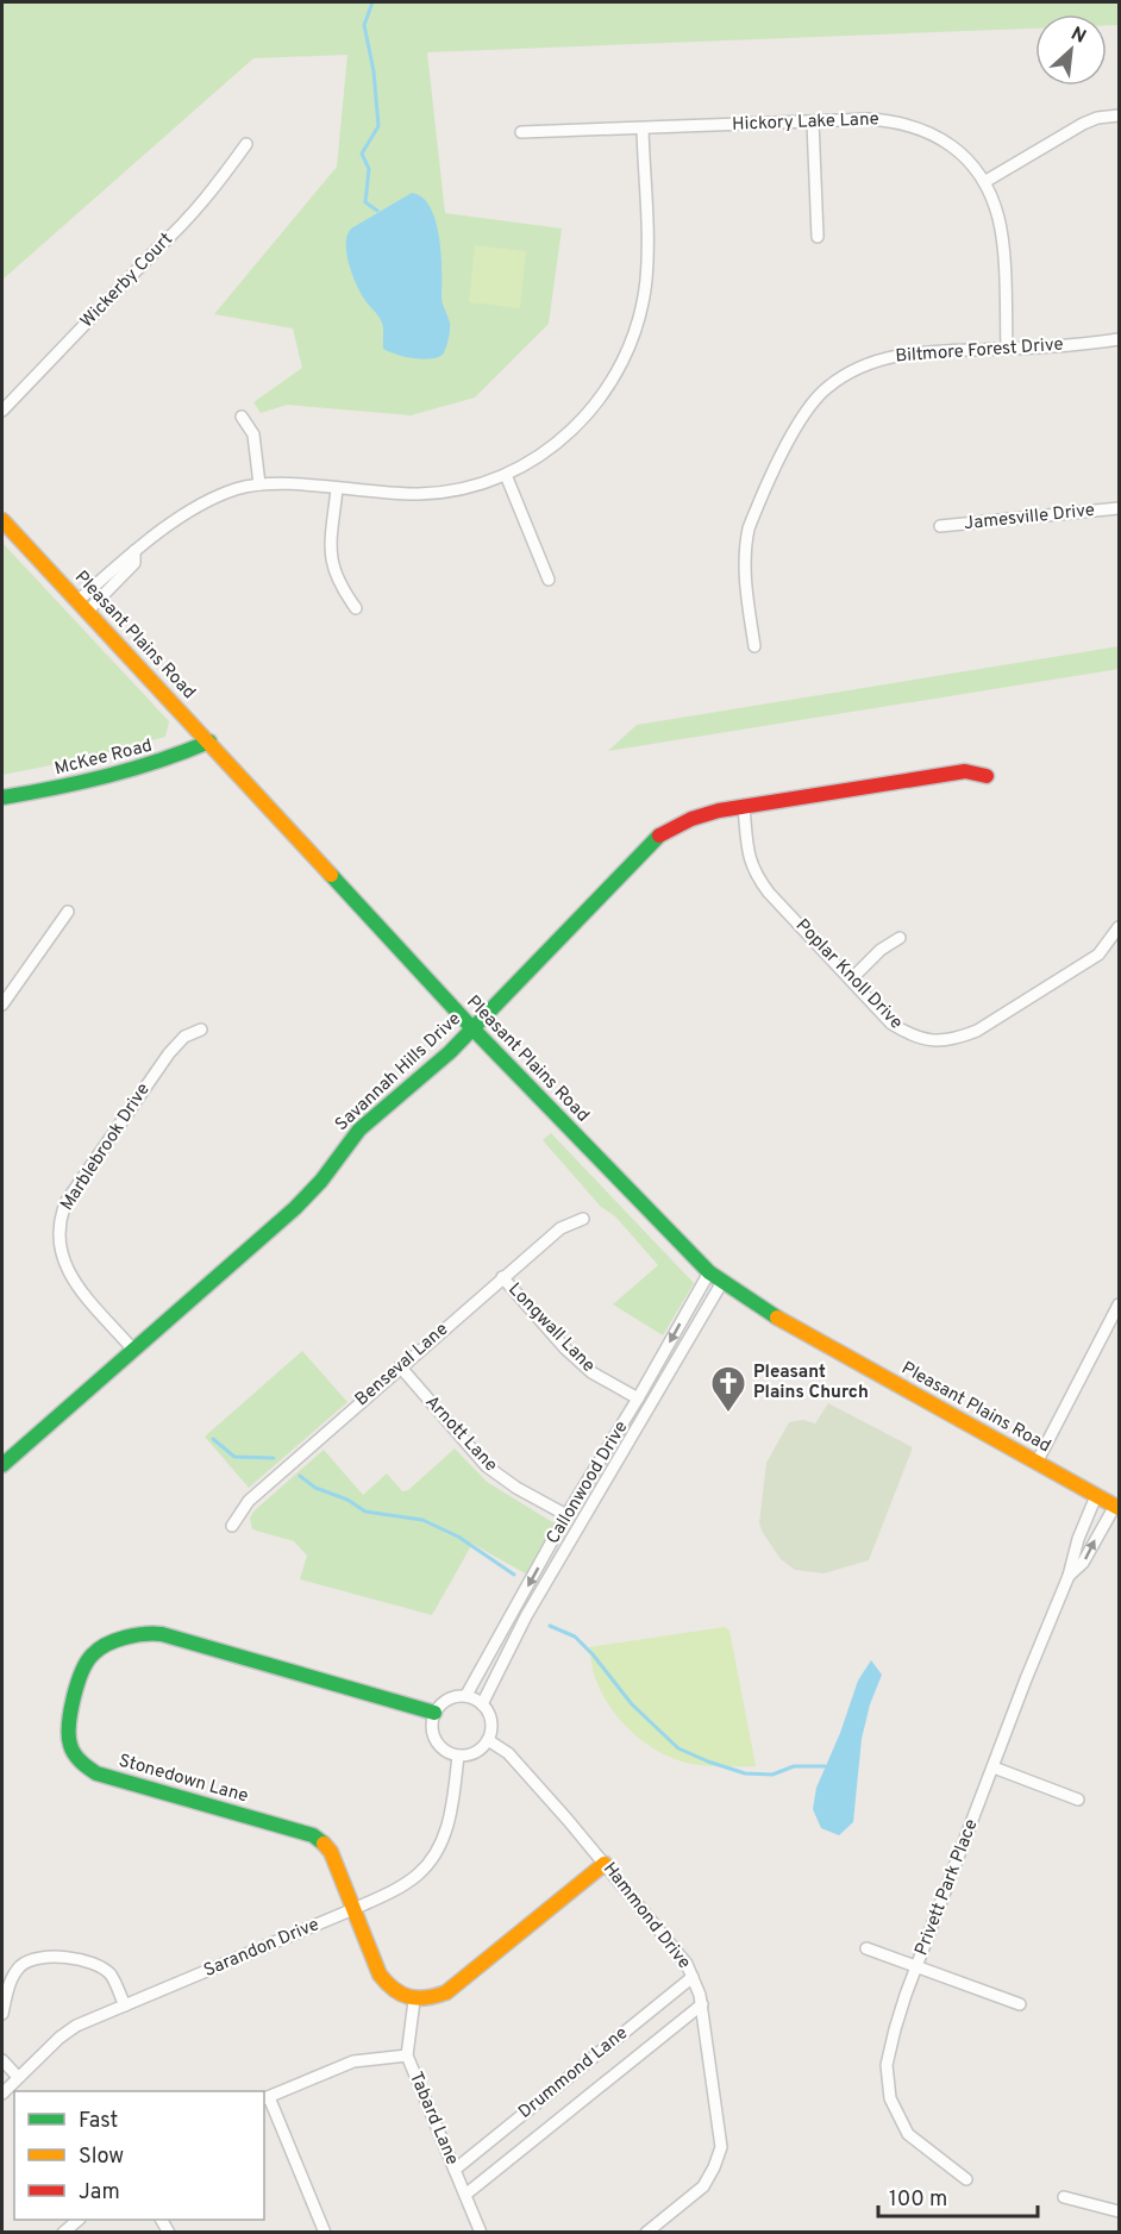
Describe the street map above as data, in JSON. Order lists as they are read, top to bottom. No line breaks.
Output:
{"streets":{"street":["Hickory Lake Lane","Wickerby Court","Biltmore Forest Drive","Jamesville Drive","Pleasant Plains Road","McKee Road","Poplar Knoll Drive","Savannah Hills Drive","Marblebrook Drive","Longwall Lane","Benseval Lane","Arnott Lane","Callonwood Drive","Stonedown Lane","Privett Park Place","Hammond Drive","Sarandon Drive","Drummond Lane","Tabard Lane"]},"crossings":[["Hickory Lake Lane","Biltmore Forest Drive"],["Pleasant Plains Road","McKee Road"],["Pleasant Plains Road","Savannah Hills Drive"],["Pleasant Plains Road","Callonwood Drive"],["Pleasant Plains Road","Privett Park Place"],["Poplar Knoll Drive","Savannah Hills Drive"],["Savannah Hills Drive","Marblebrook Drive"],["Longwall Lane","Benseval Lane"],["Longwall Lane","Callonwood Drive"],["Benseval Lane","Arnott Lane"],["Arnott Lane","Callonwood Drive"],["Callonwood Drive","Stonedown Lane"],["Callonwood Drive","Hammond Drive"],["Callonwood Drive","Sarandon Drive"],["Stonedown Lane","Hammond Drive"],["Stonedown Lane","Sarandon Drive"],["Stonedown Lane","Tabard Lane"],["Hammond Drive","Sarandon Drive"],["Hammond Drive","Drummond Lane"],["Drummond Lane","Tabard Lane"]],"places":{"church":["Pleasant Plains Church"]},"legend":["Fast","Slow","Jam"],"scale_bar":"100 m","north":"top right"}
